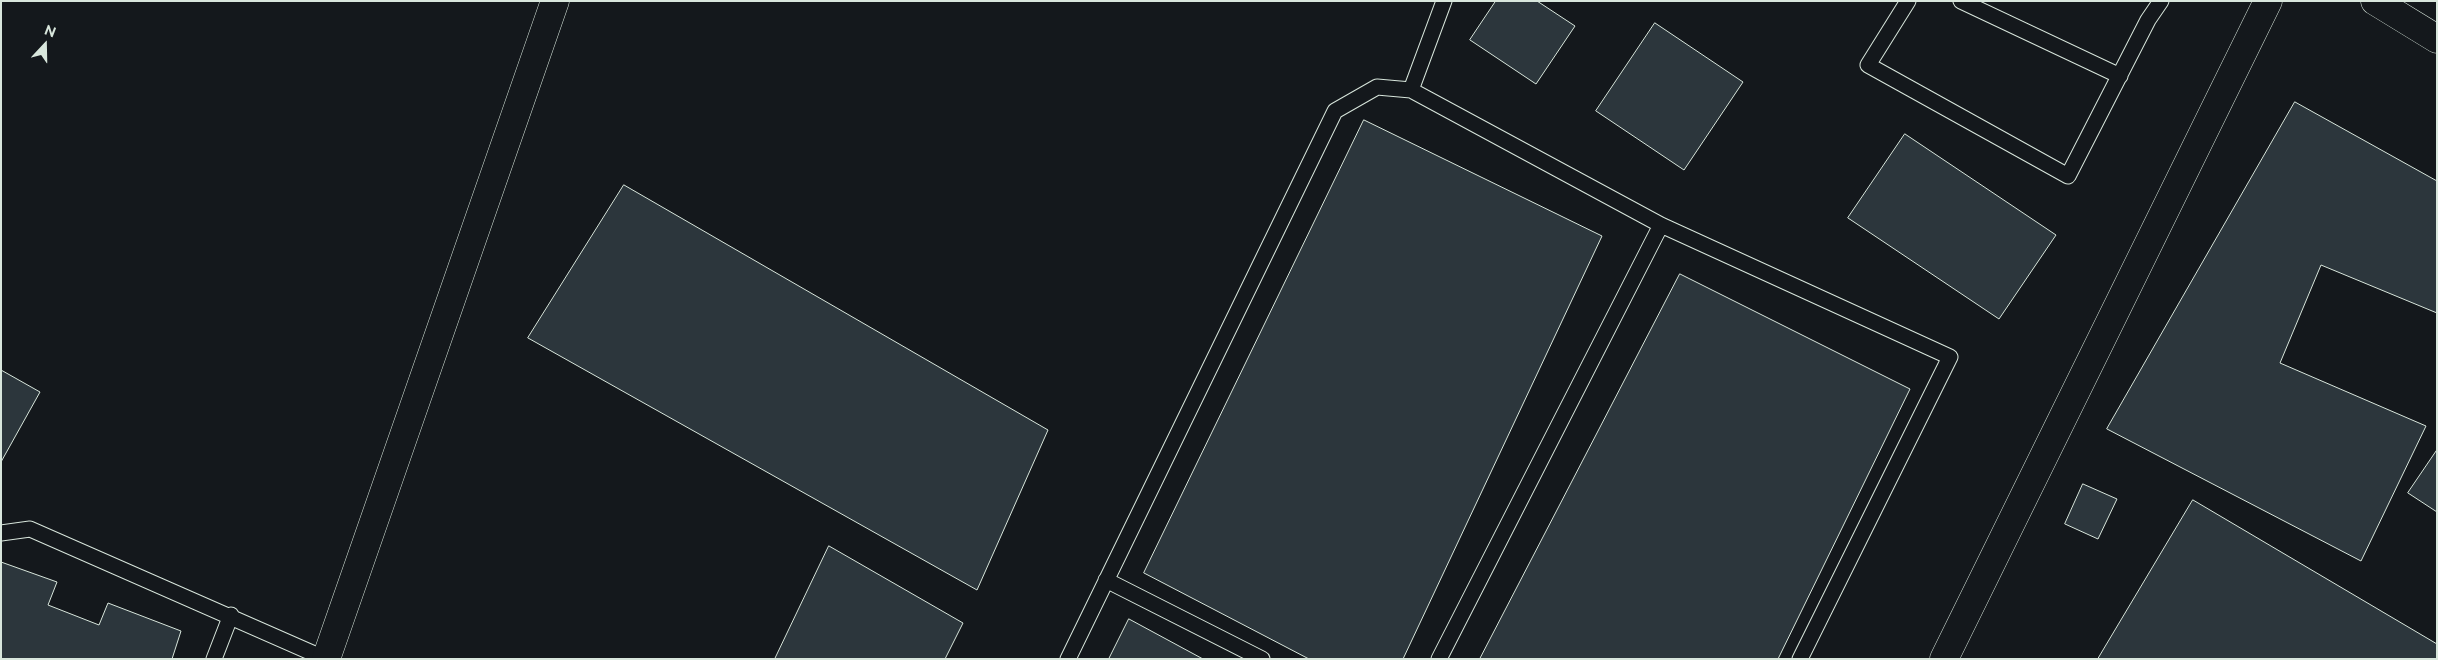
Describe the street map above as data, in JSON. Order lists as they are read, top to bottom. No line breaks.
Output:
{"north":"top"}
